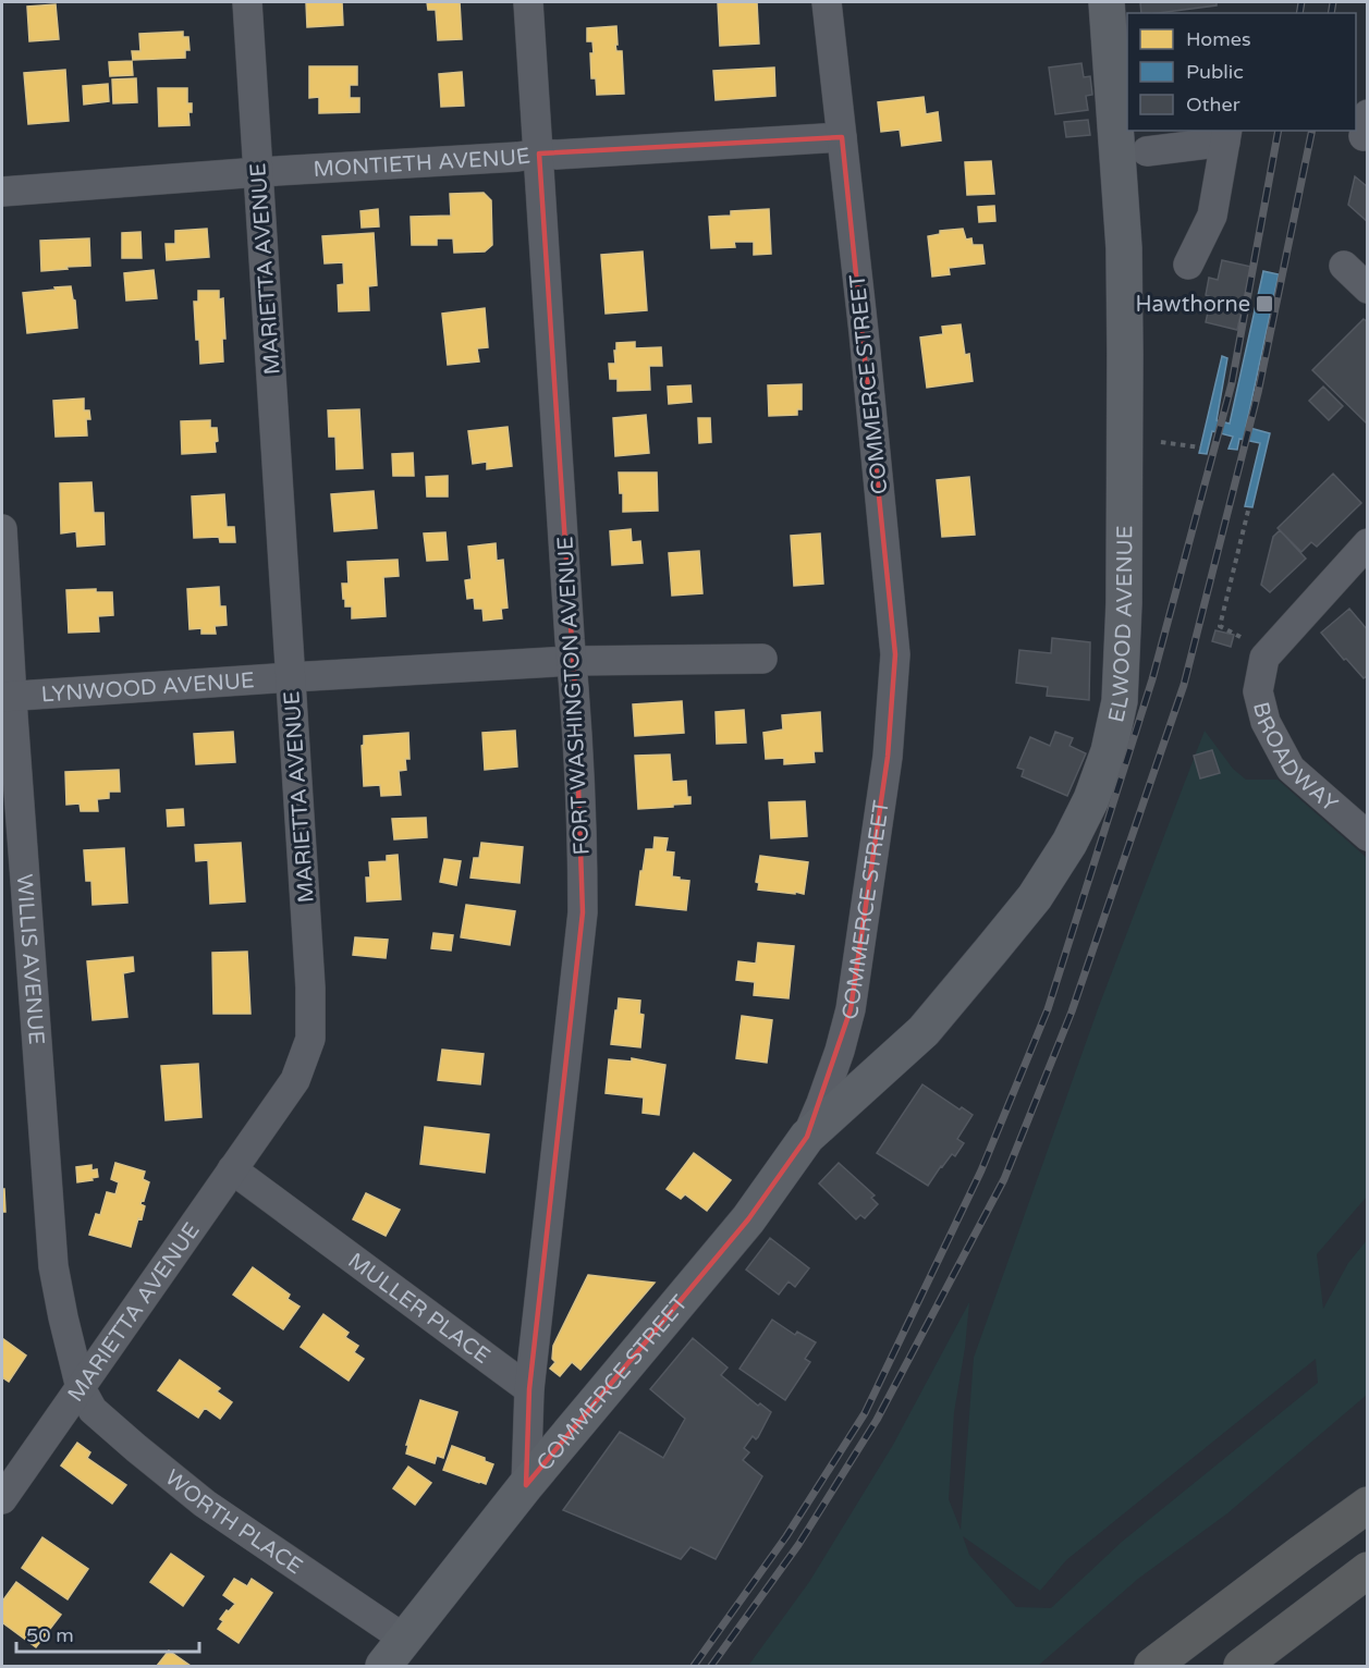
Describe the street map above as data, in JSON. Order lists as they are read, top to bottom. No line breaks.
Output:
{"streets":{"main road":["COMMERCE STREET","ELWOOD AVENUE"],"street":["MONTIETH AVENUE","MARIETTA AVENUE","LYNWOOD AVENUE","FORT WASHINGTON AVENUE","BROADWAY","WILLIS AVENUE","MULLER PLACE","WORTH PLACE"]},"crossings":[["MONTIETH AVENUE","MARIETTA AVENUE"],["MONTIETH AVENUE","COMMERCE STREET"],["MONTIETH AVENUE","FORT WASHINGTON AVENUE"],["MARIETTA AVENUE","LYNWOOD AVENUE"],["MARIETTA AVENUE","WILLIS AVENUE"],["MARIETTA AVENUE","MULLER PLACE"],["MARIETTA AVENUE","WORTH PLACE"],["COMMERCE STREET","ELWOOD AVENUE"],["COMMERCE STREET","WORTH PLACE"],["LYNWOOD AVENUE","FORT WASHINGTON AVENUE"],["LYNWOOD AVENUE","WILLIS AVENUE"],["FORT WASHINGTON AVENUE","MULLER PLACE"],["WILLIS AVENUE","WORTH PLACE"]],"places":{"transit":["Hawthorne"]},"legend":["Homes","Public","Other"],"scale_bar":"50 m"}
